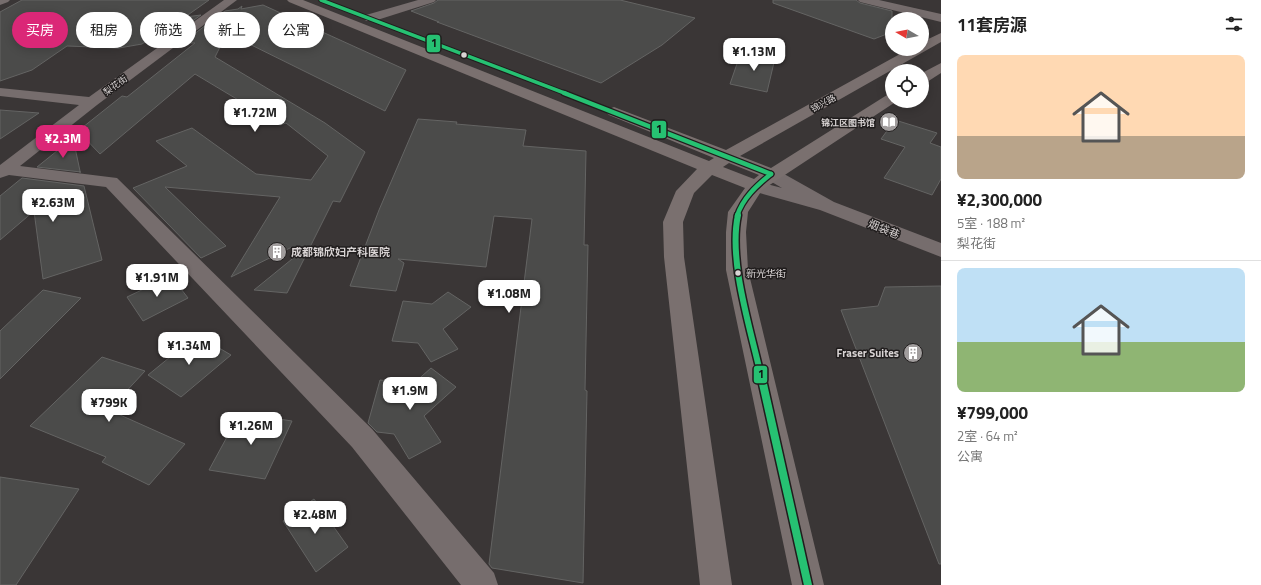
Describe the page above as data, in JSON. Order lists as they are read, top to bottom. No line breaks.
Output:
{"streets":{"main road":["锦兴路"],"street":["梨花街","烟袋巷"]},"places":{"library":["锦江区图书馆"],"building":["成都锦欣妇产科医院","Fraser Suites"],"other":["新光华街"]},"lines":["transit line 1"],"north":"left","page":{"heading":"11套房源","chip":["买房","租房","筛选","新上","公寓"],"price":["¥1.13M","¥1.72M","¥2.3M","¥2.63M","¥1.91M","¥1.08M","¥1.34M","¥1.9M","¥799K","¥1.26M","¥2.48M"],"list":[{"name":"¥2,300,000","note":"5室 · 188 m² · 梨花街"},{"name":"¥799,000","note":"2室 · 64 m² · 公寓"}]}}
